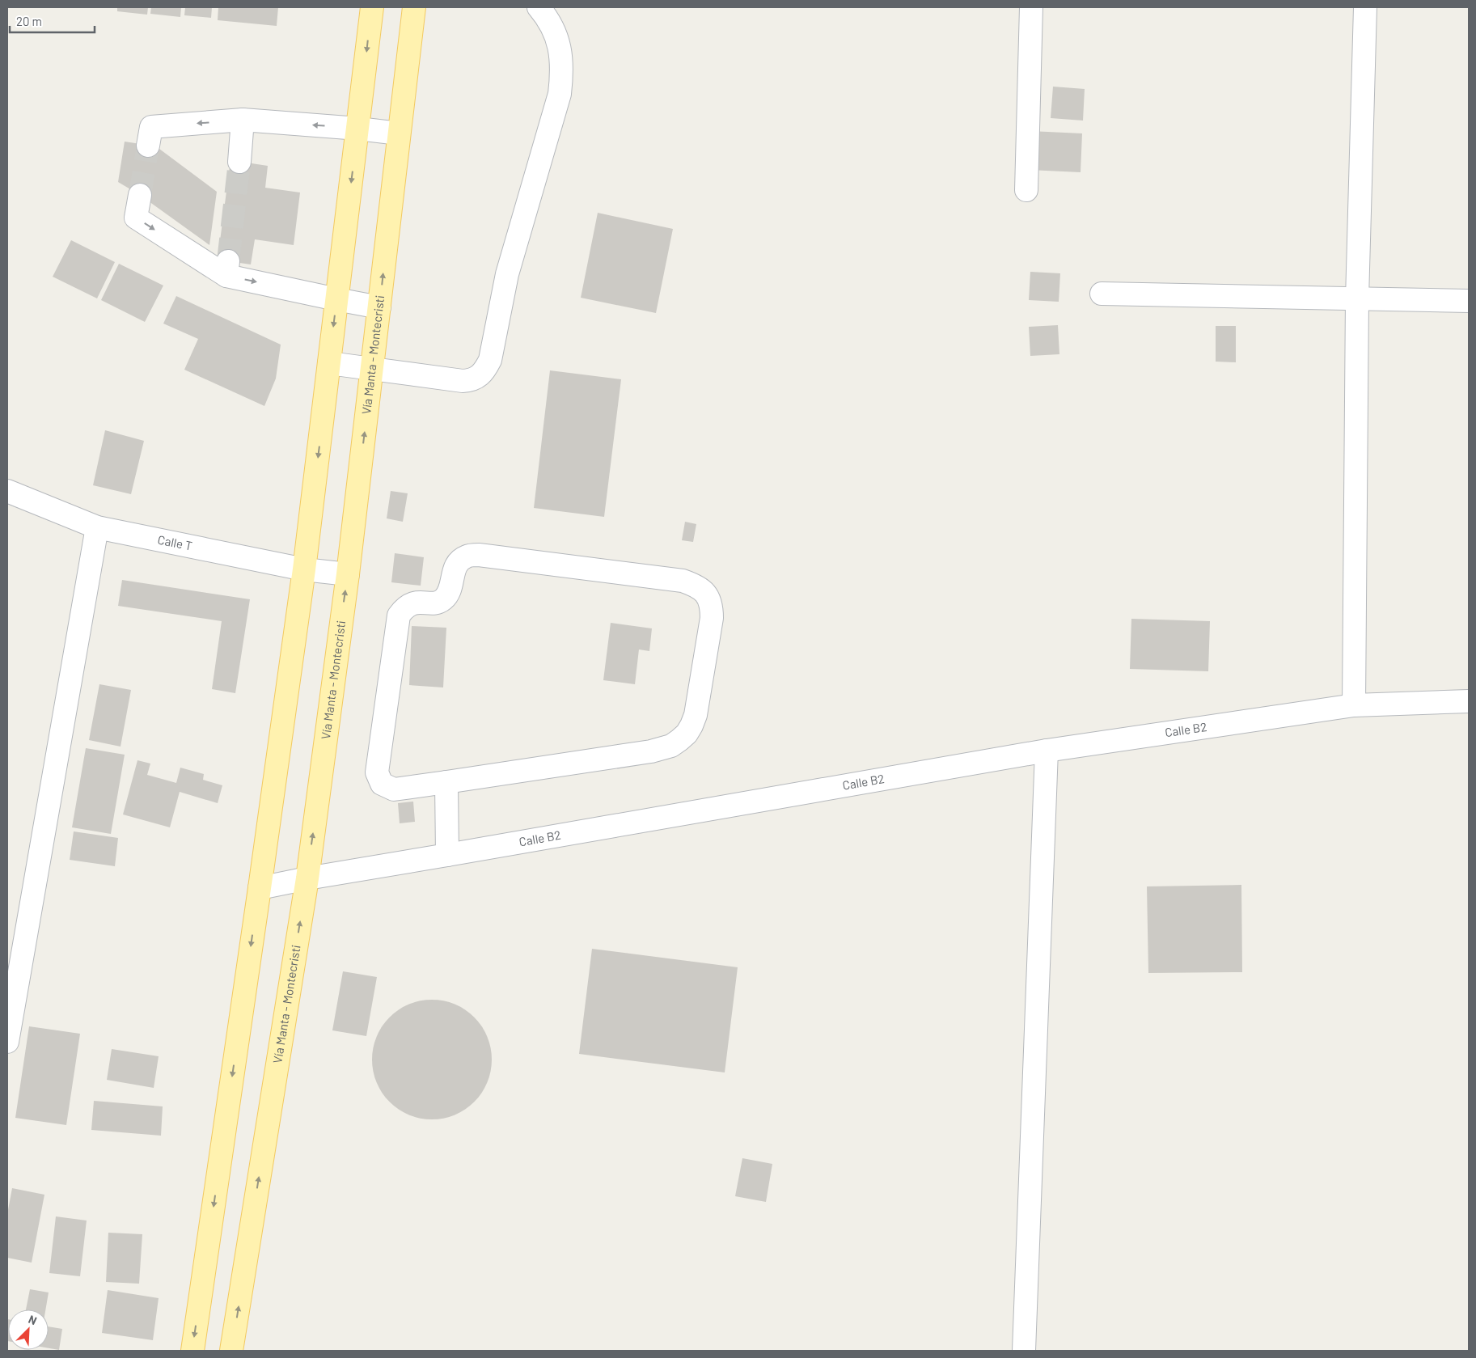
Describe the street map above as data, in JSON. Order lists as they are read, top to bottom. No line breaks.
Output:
{"streets":{"main road":["Vía Manta - Montecristi"],"street":["Calle T","Calle B2"]},"crossings":[["Vía Manta - Montecristi","Calle T"],["Vía Manta - Montecristi","Calle B2"]],"scale_bar":"20 m","north":"top right"}
